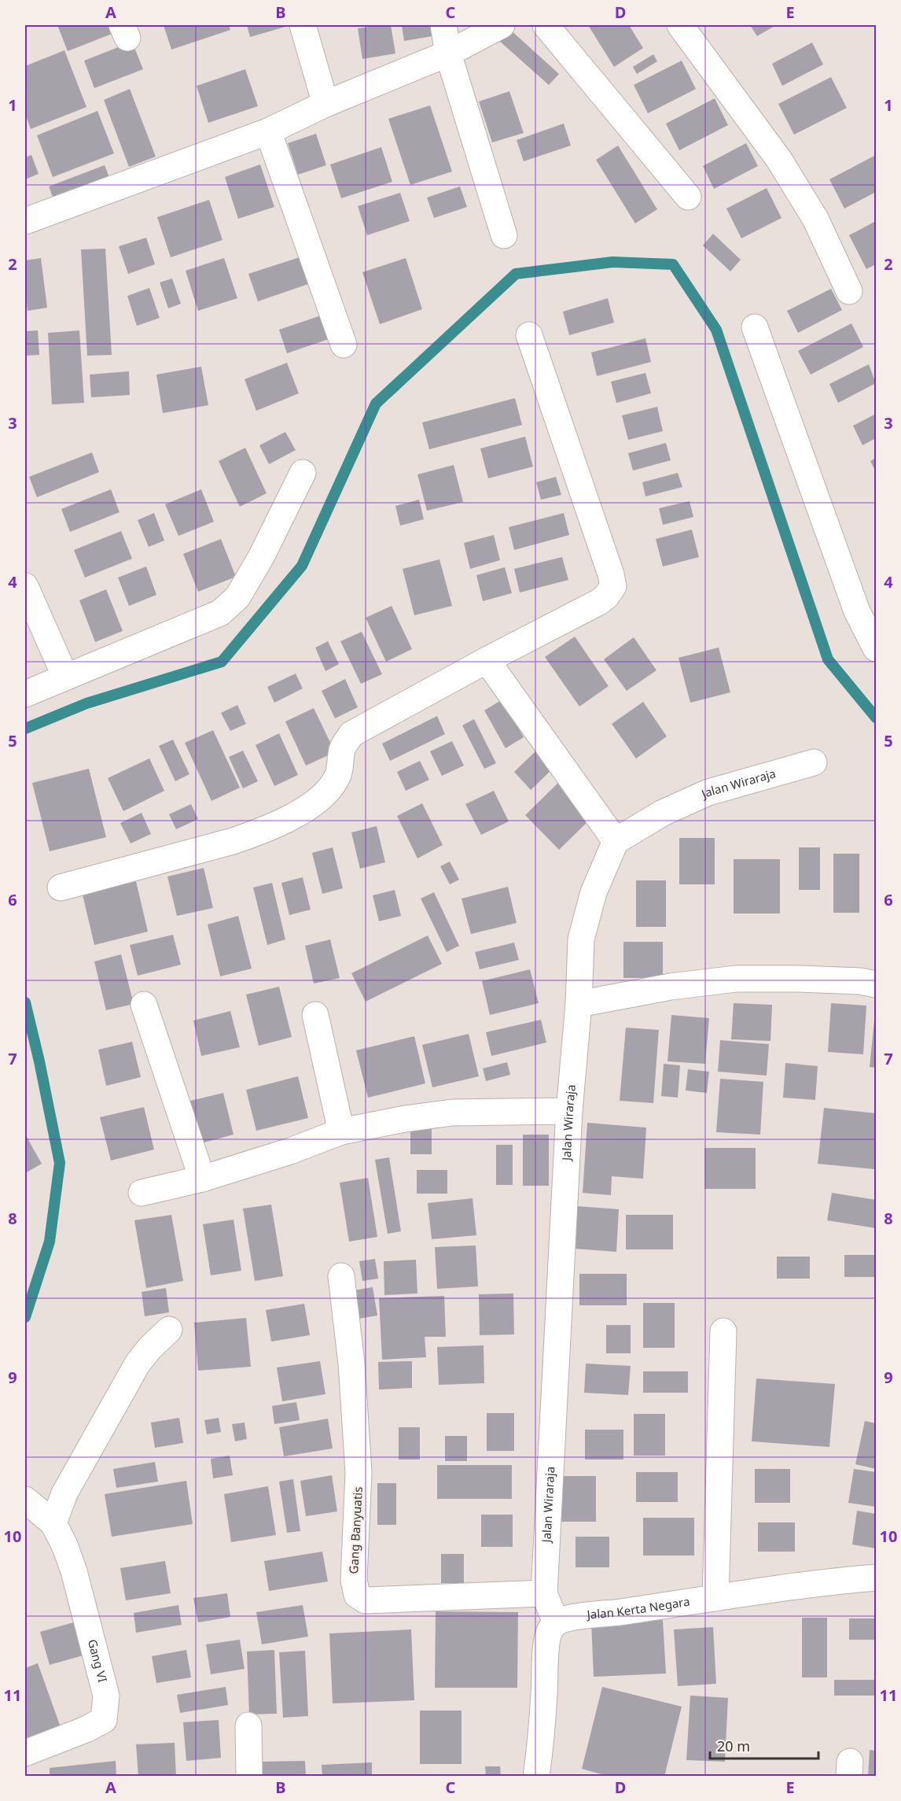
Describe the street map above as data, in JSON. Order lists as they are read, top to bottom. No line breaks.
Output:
{"streets":{"street":["Jalan Wiraraja","Gang Banyuatis","Jalan Kerta Negara","Gang VI"]},"crossings":[["Jalan Wiraraja","Gang Banyuatis"],["Jalan Wiraraja","Jalan Kerta Negara"]],"scale_bar":"20 m","grid":{"columns":["A","B","C","D","E"],"rows":["1","2","3","4","5","6","7","8","9","10","11"]}}
